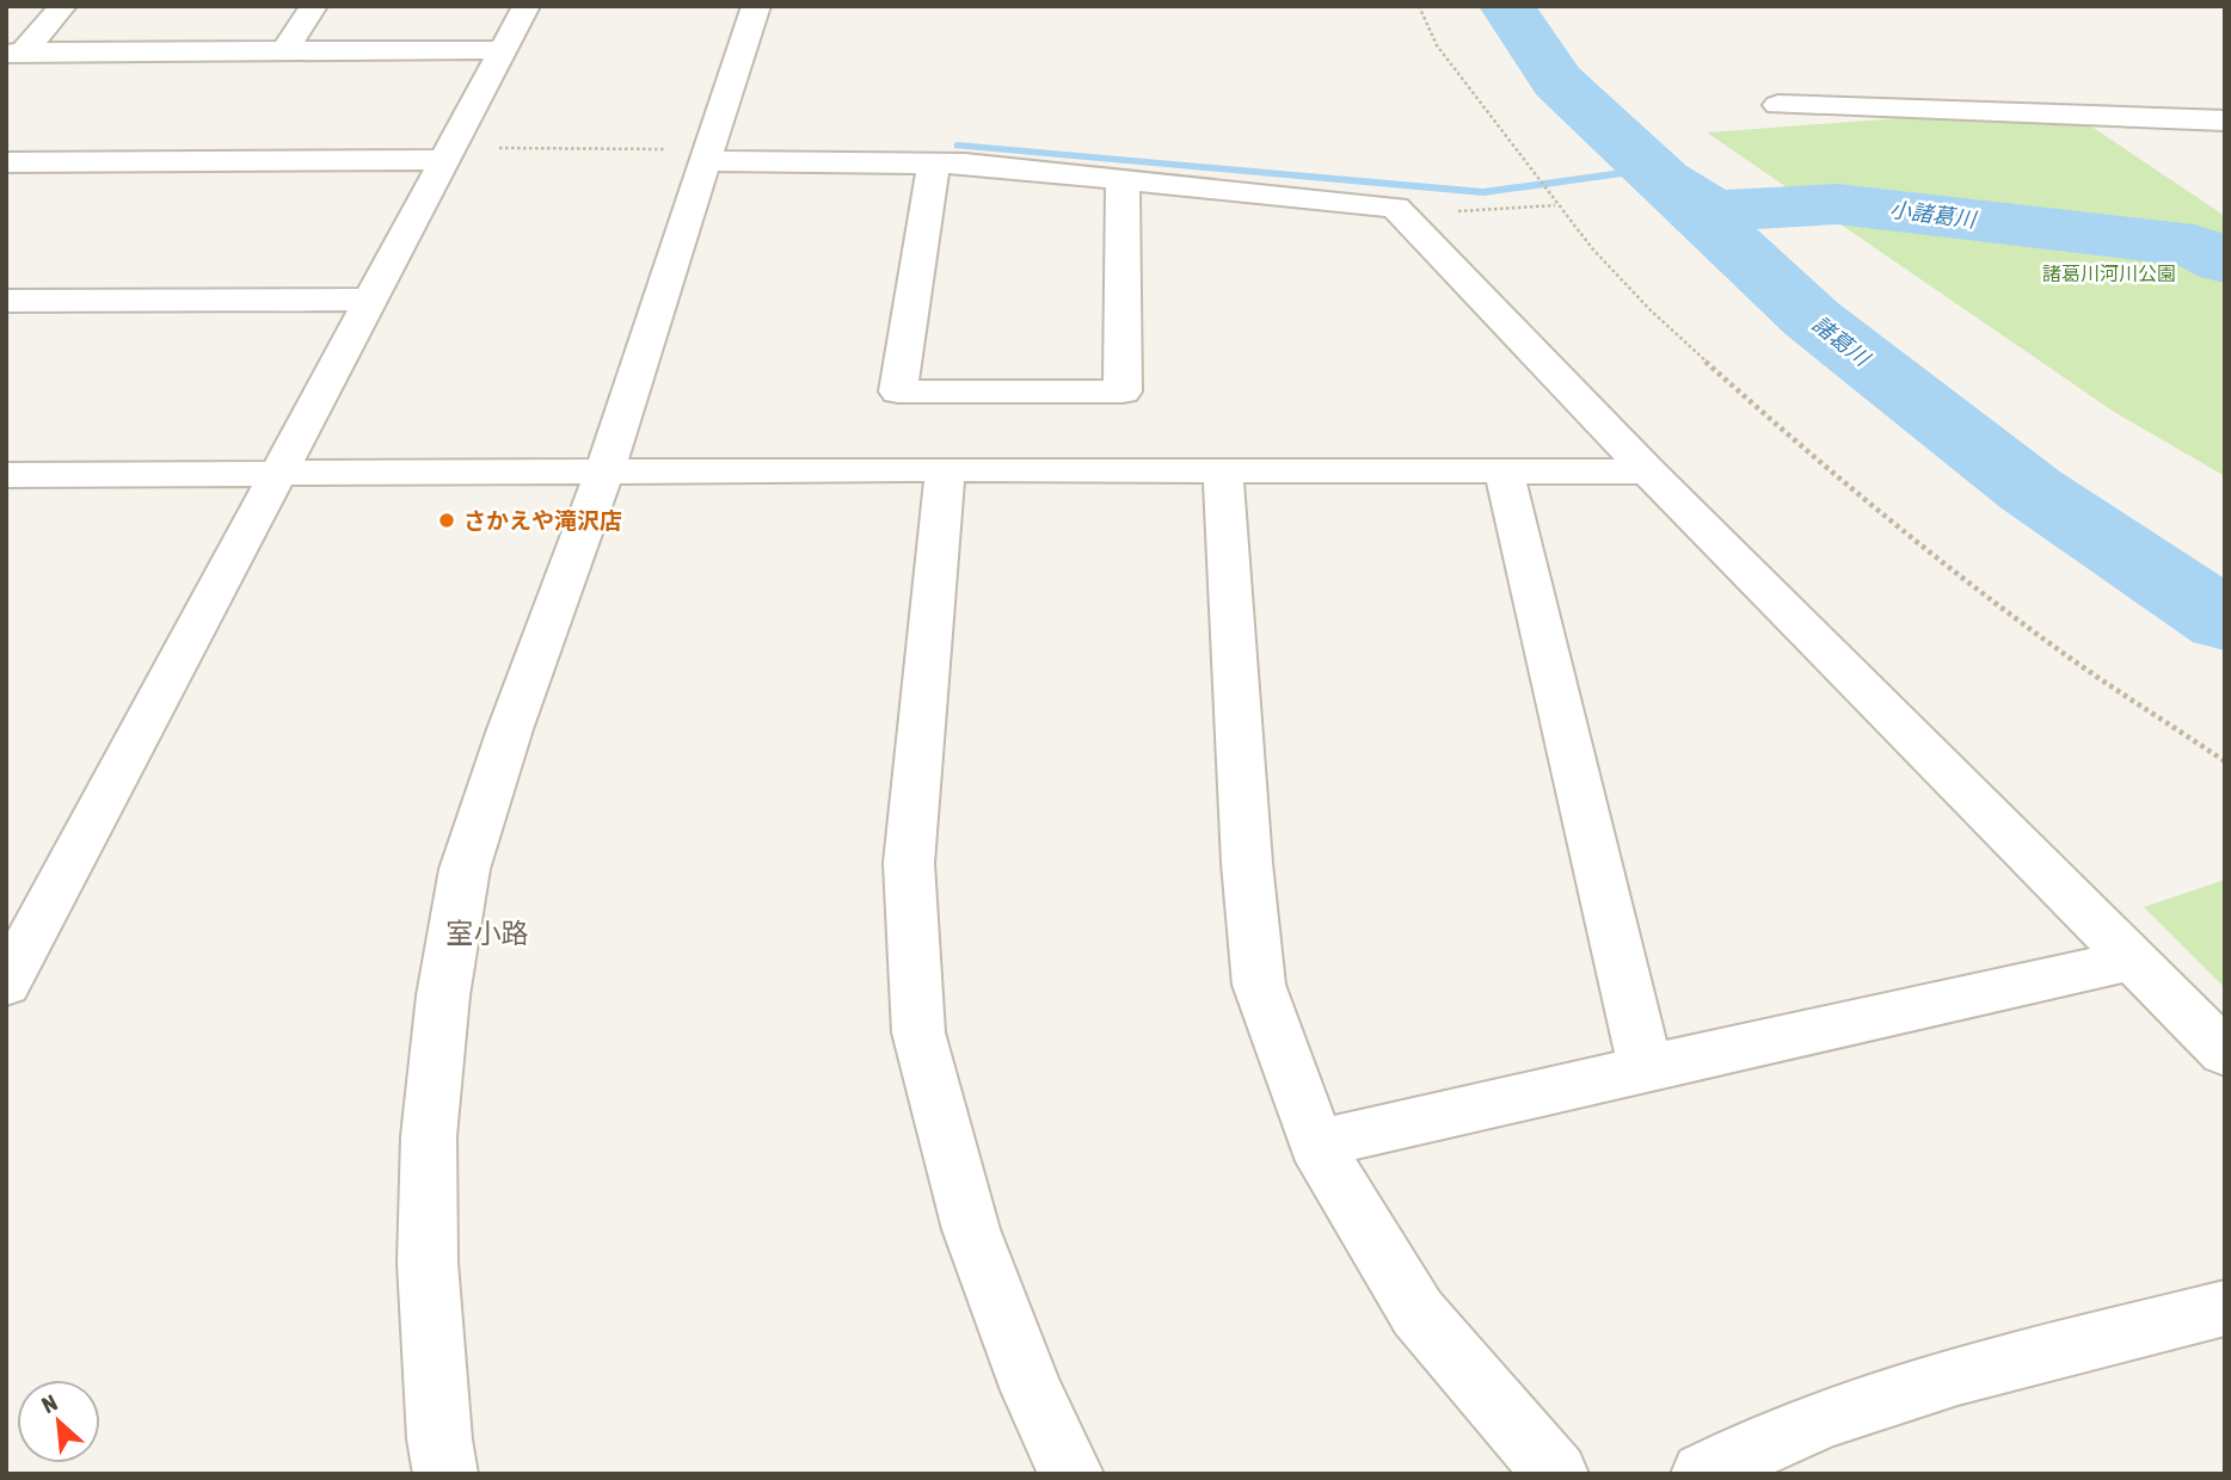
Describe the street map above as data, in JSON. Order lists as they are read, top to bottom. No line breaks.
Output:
{"districts":["室小路"],"water":["小諸葛川","諸葛川"],"parks":["諸葛川河川公園"],"places":["さかえや滝沢店"],"north":"top left"}
